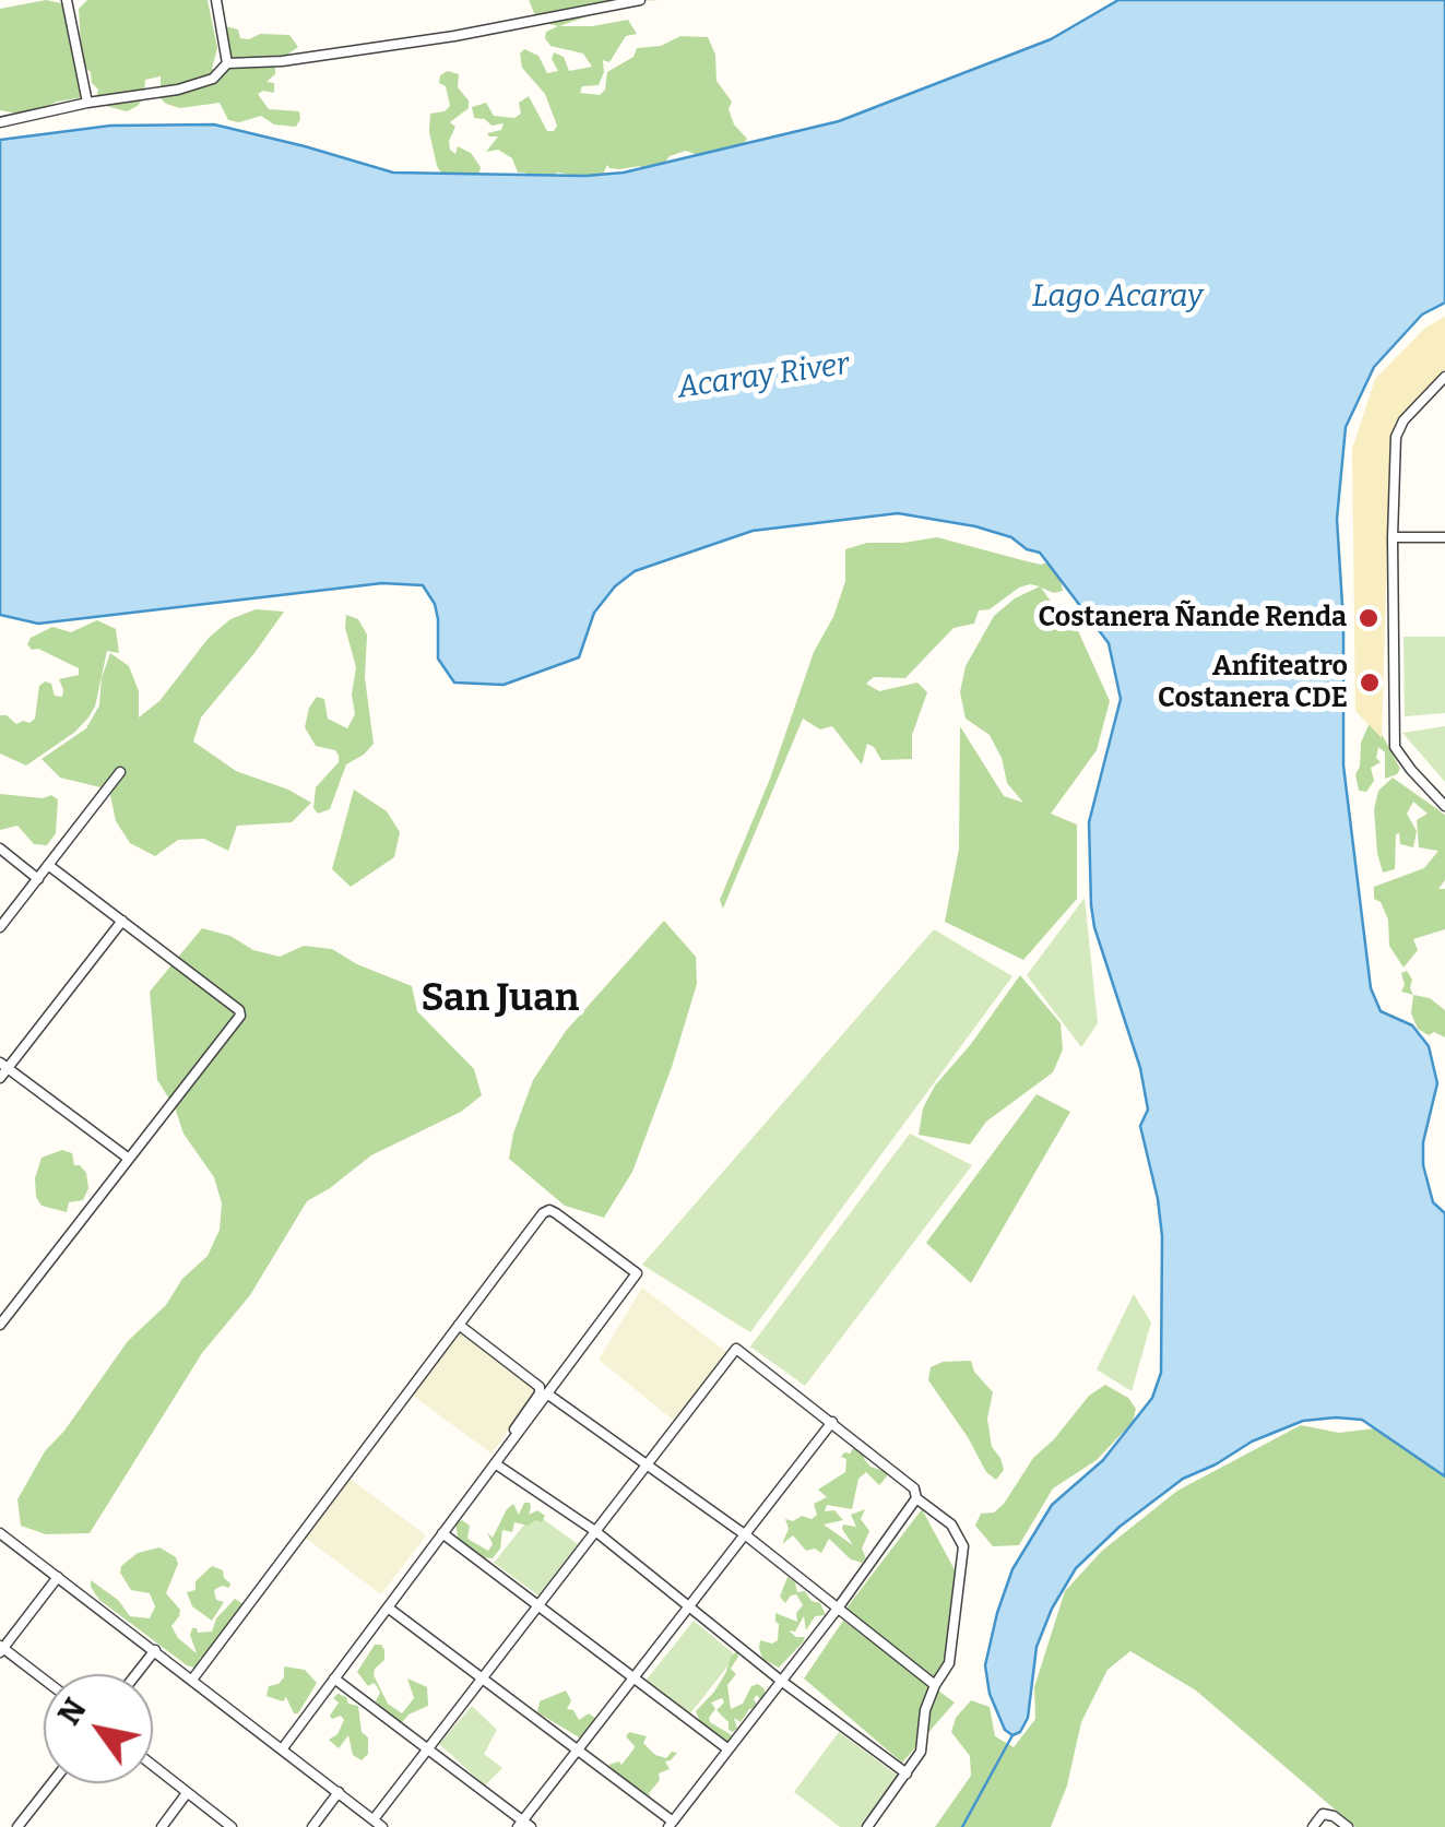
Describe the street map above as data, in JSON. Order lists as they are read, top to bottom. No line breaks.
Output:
{"districts":["San Juan"],"water":["Lago Acaray","Acaray River"],"places":["Costanera Ñande Renda","Anfiteatro Costanera CDE"],"north":"top left"}
